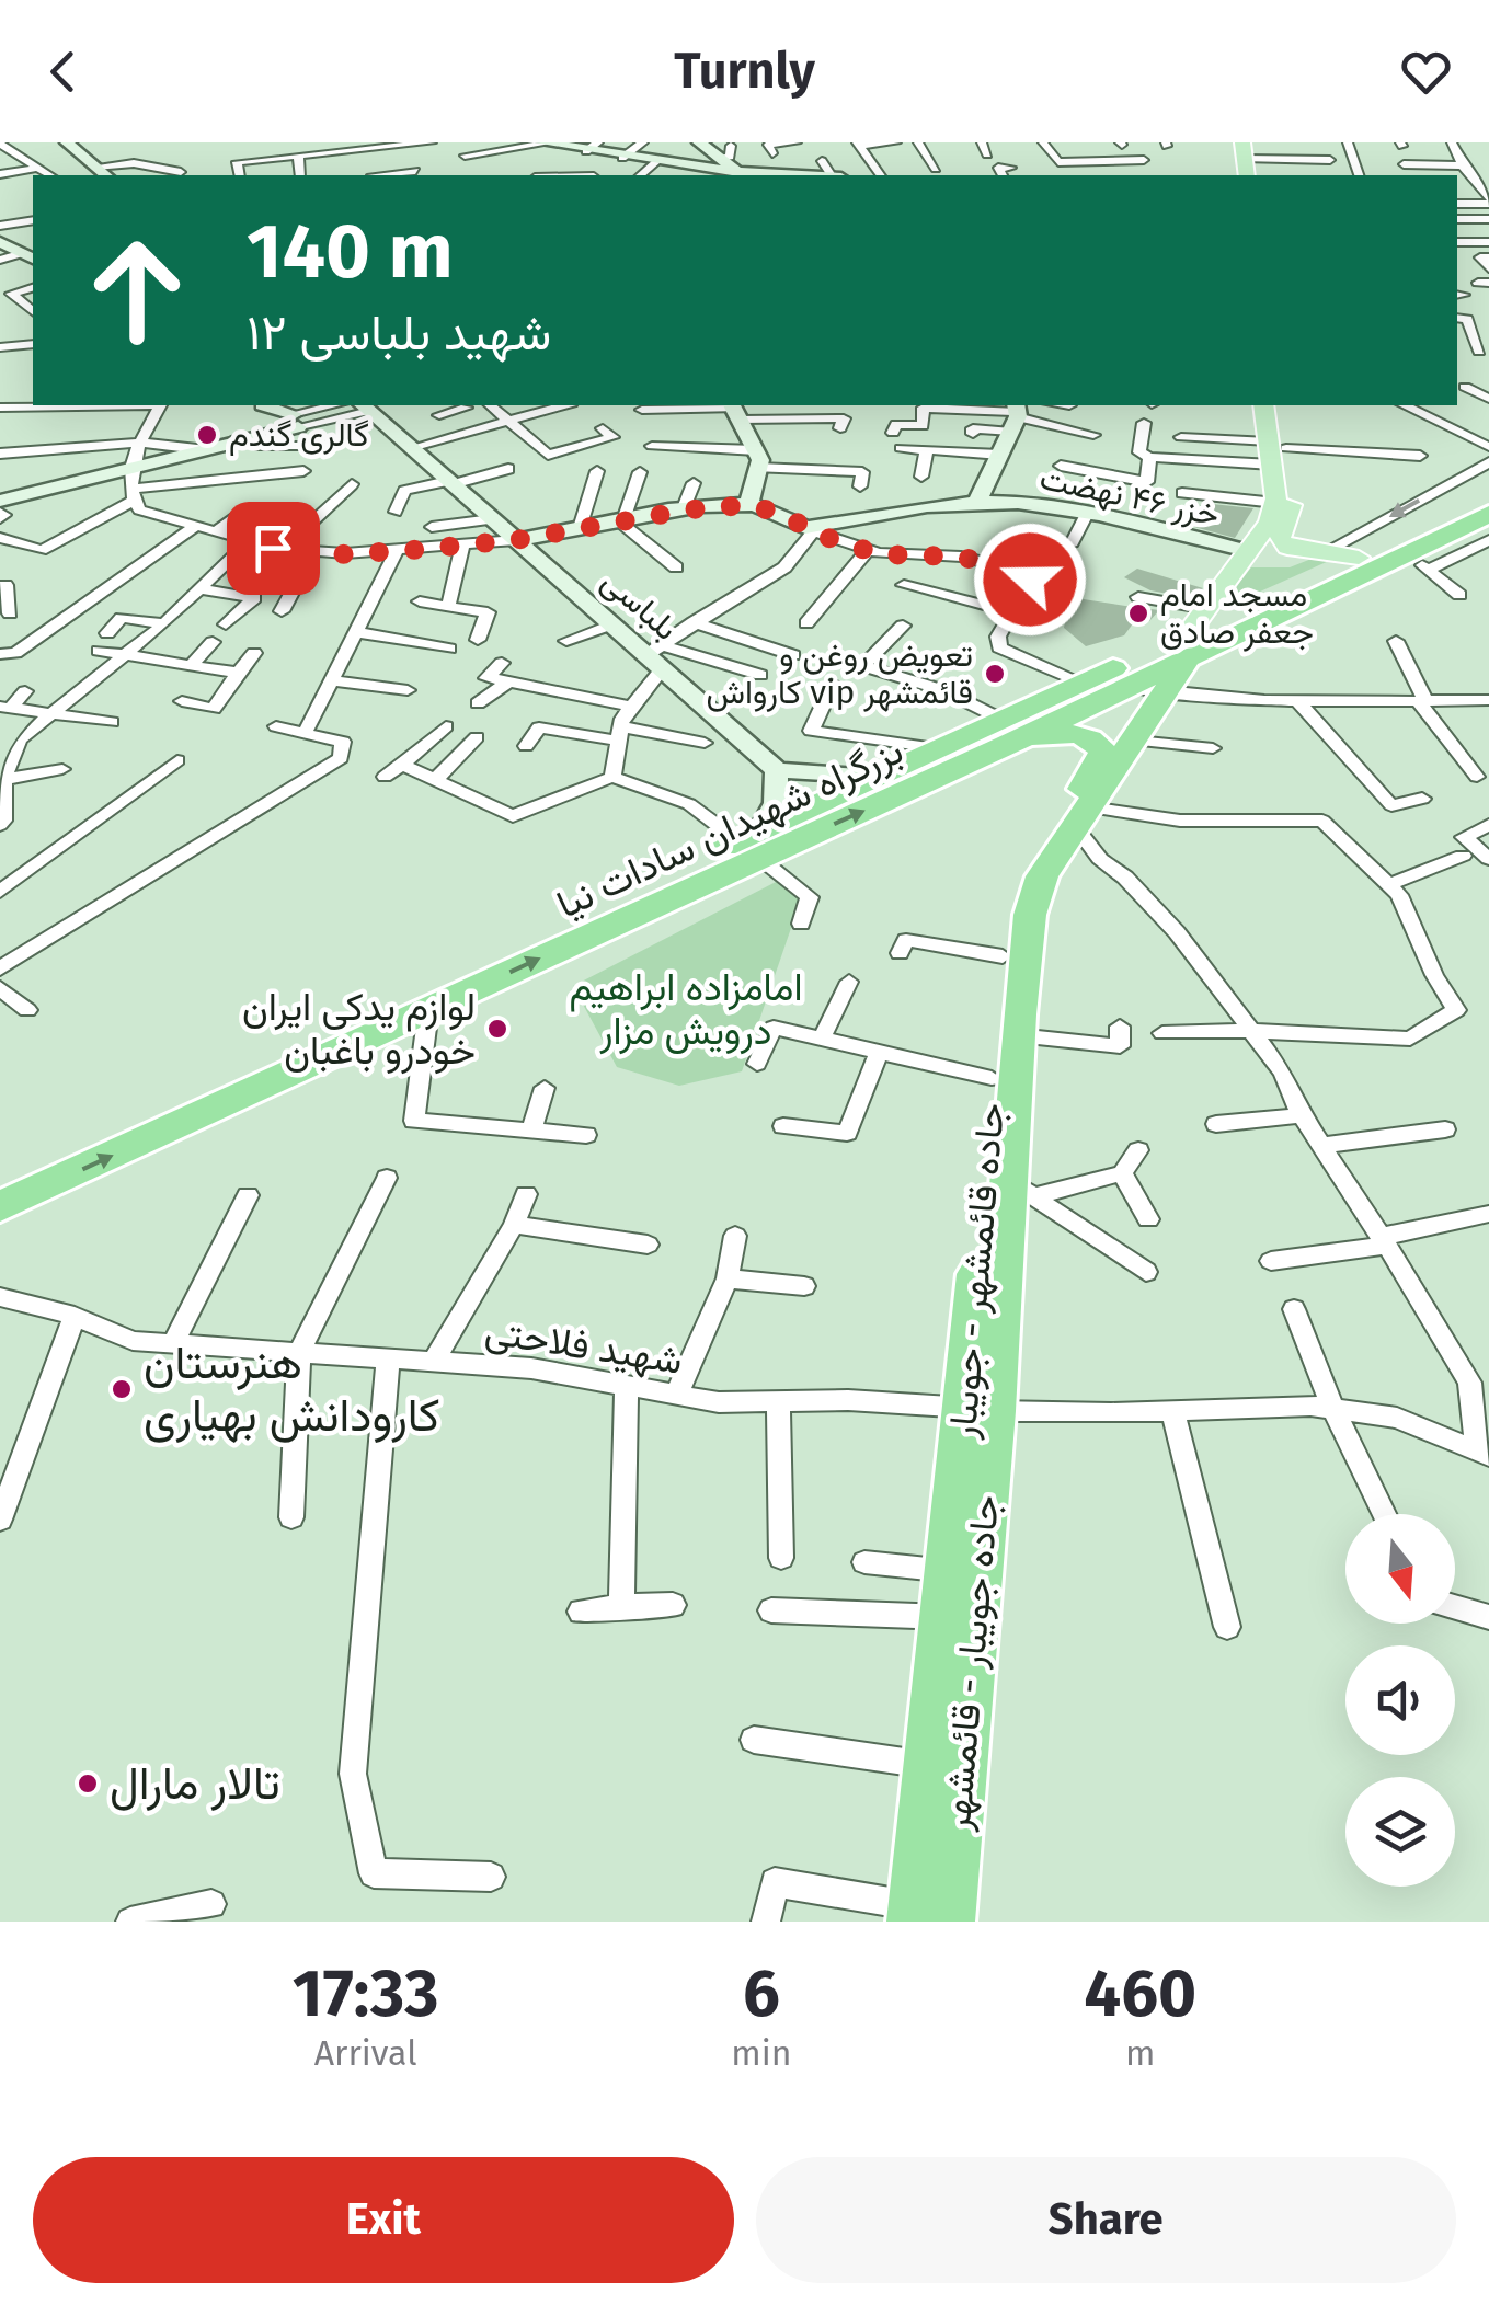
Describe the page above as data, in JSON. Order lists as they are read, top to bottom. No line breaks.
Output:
{"streets":{"highway":["بزرگراه شهیدان سادات نیا","جاده قائمشهر - جویبار","جاده جویبار - قائمشهر"],"street":["خزر ۴۶ نهضت","بلباسی","شهید فلاحتی"]},"crossings":[["جاده قائمشهر - جویبار","شهید فلاحتی"],["جاده قائمشهر - جویبار","جاده جویبار - قائمشهر"],["شهید فلاحتی","جاده جویبار - قائمشهر"]],"parks":["امامزاده ابراهیم درویش مزار"],"places":["گالری گندم","مسجد امام جعفر صادق","تعویض روغن و کارواش vip قائمشهر","لوازم یدکی ایران خودرو باغبان","هنرستان کارودانش بهیاری","تالار مارال"],"north":"bottom","page":{"header":"Turnly","turn":["140 m","شهید بلباسی ١٢"],"eta":["17:33","Arrival","6","min","460","m"],"buttons":["Exit","Share"]}}
